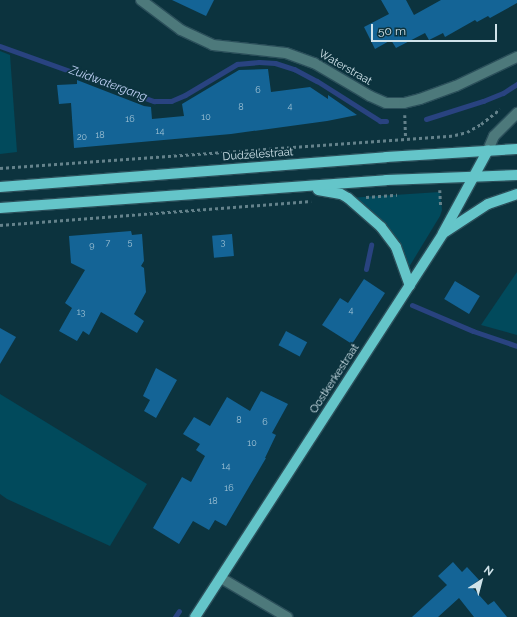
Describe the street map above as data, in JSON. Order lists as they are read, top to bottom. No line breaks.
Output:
{"streets":{"main road":["Dudzelestraat","Oostkerkestraat"],"street":["Waterstraat"]},"crossings":[["Dudzelestraat","Oostkerkestraat"]],"water":["Zuidwatergang"],"house_numbers":["6","4","8","10","16","14","18","20","5","3","7","9","4","13","8","6","10","14","16","18"],"scale_bar":"50 m","north":"top right"}
